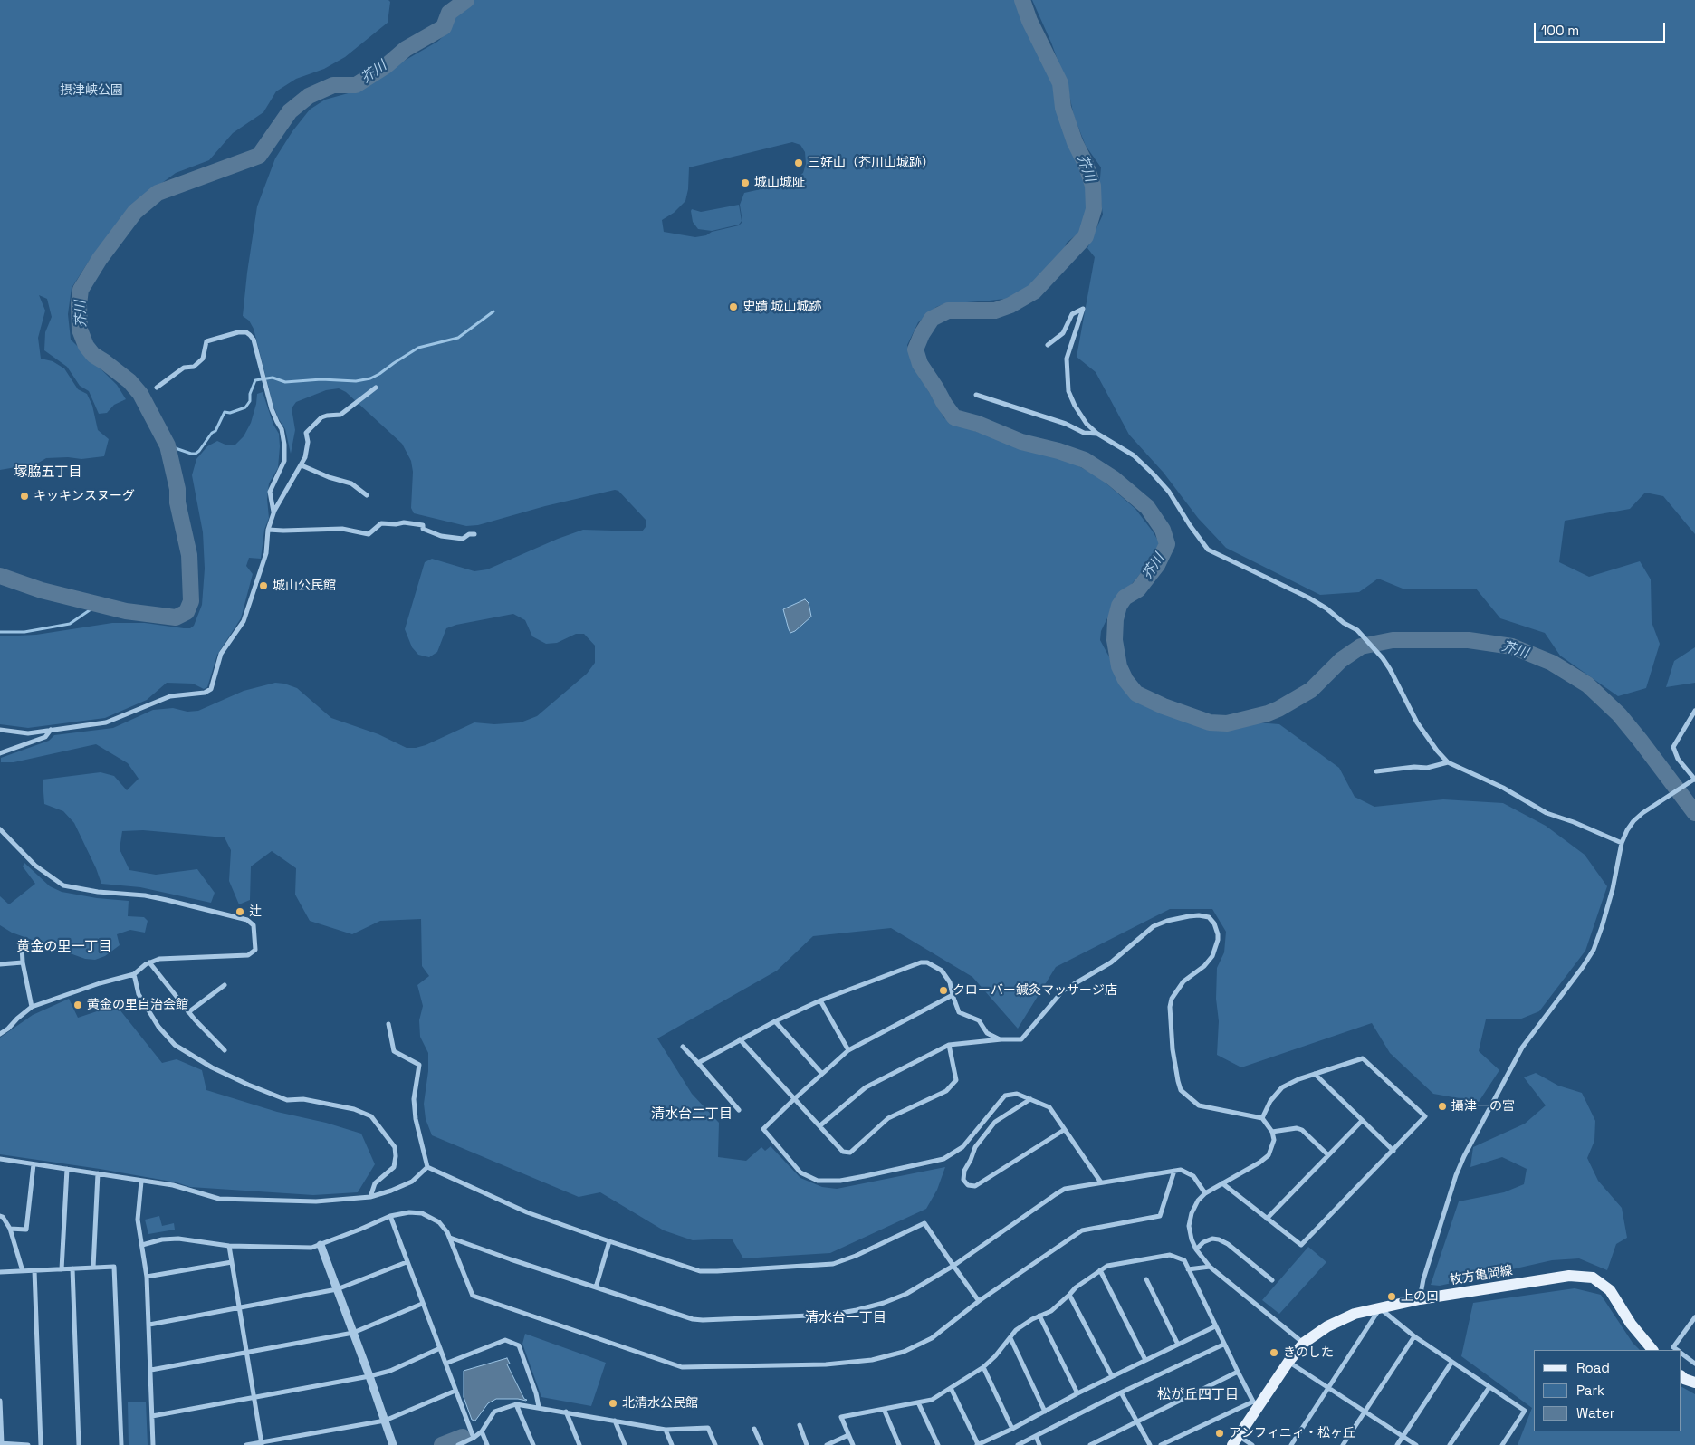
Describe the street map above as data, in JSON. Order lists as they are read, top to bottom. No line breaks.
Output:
{"streets":{"main road":["枚方亀岡線"]},"districts":["塚脇五丁目","黄金の里一丁目","清水台二丁目","清水台一丁目","松が丘四丁目"],"water":["芥川"],"parks":["摂津峡公園"],"places":["三好山（芥川山城跡）","城山城阯","史蹟 城山城跡","キッキンスヌーグ","城山公民館","辻","クローバー鍼灸マッサージ店","黄金の里自治会館","攝津一の宮","上の口","きのした","北清水公民館","アンフィニィ・松ヶ丘"],"legend":["Road","Park","Water"],"scale_bar":"100 m"}
